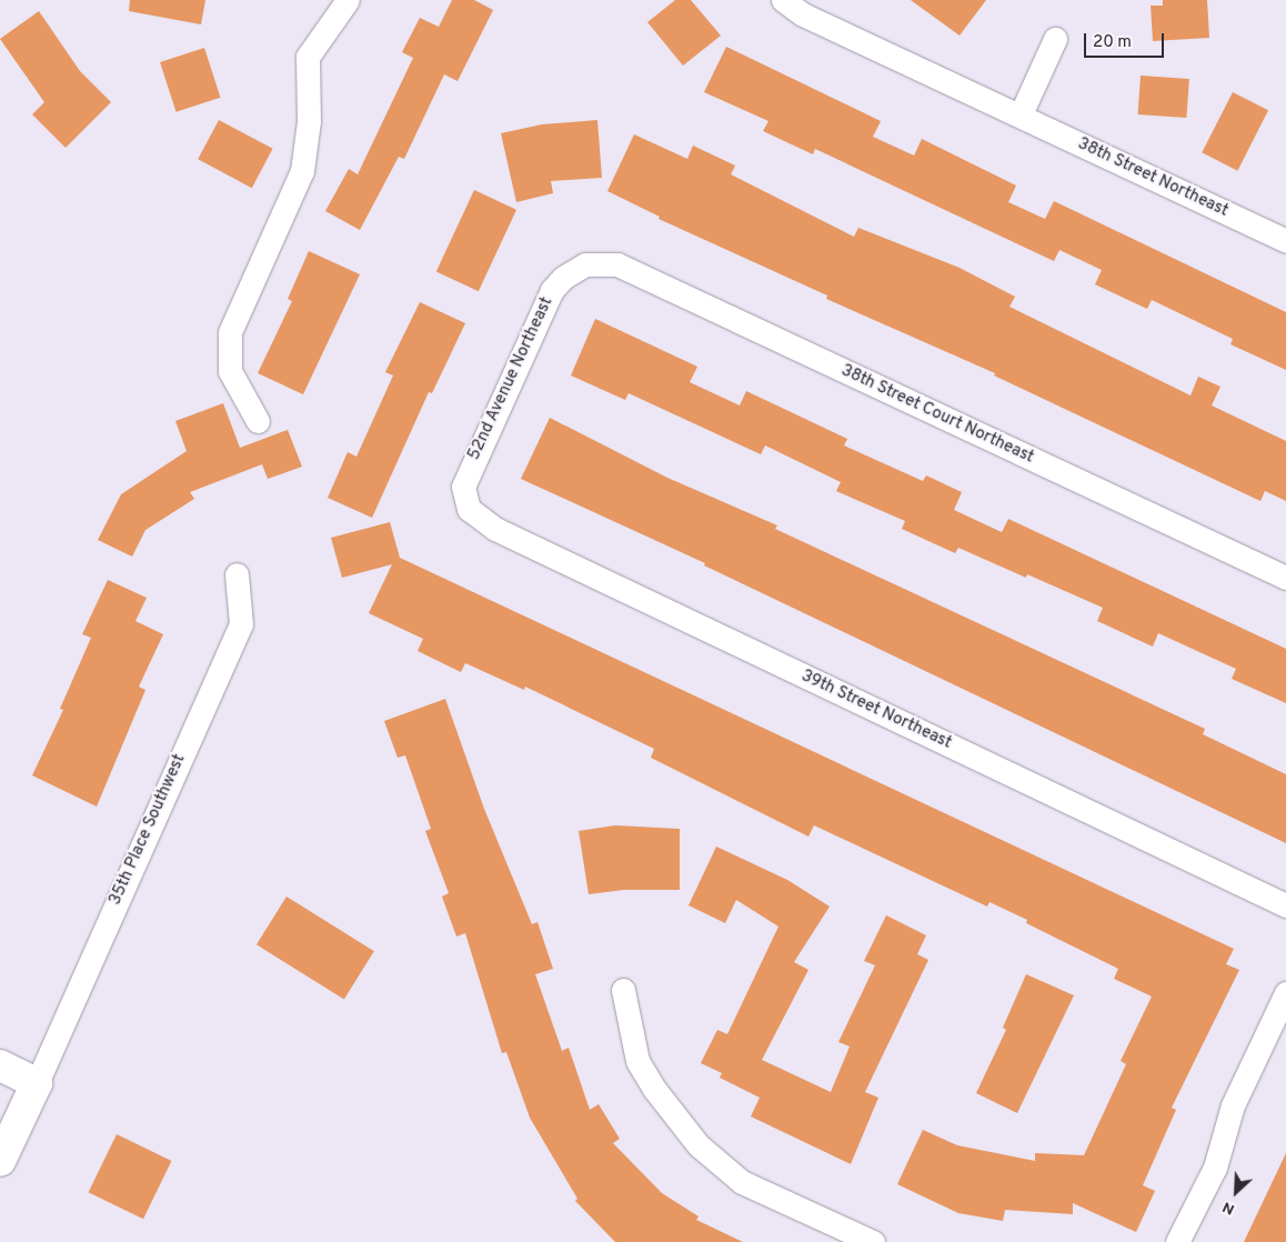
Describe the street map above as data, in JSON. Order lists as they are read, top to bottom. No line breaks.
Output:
{"streets":{"street":["38th Street Northeast","52nd Avenue Northeast","38th Street Court Northeast","39th Street Northeast","35th Place Southwest"]},"crossings":[["52nd Avenue Northeast","38th Street Court Northeast"],["52nd Avenue Northeast","39th Street Northeast"]],"scale_bar":"20 m","north":"bottom left"}
